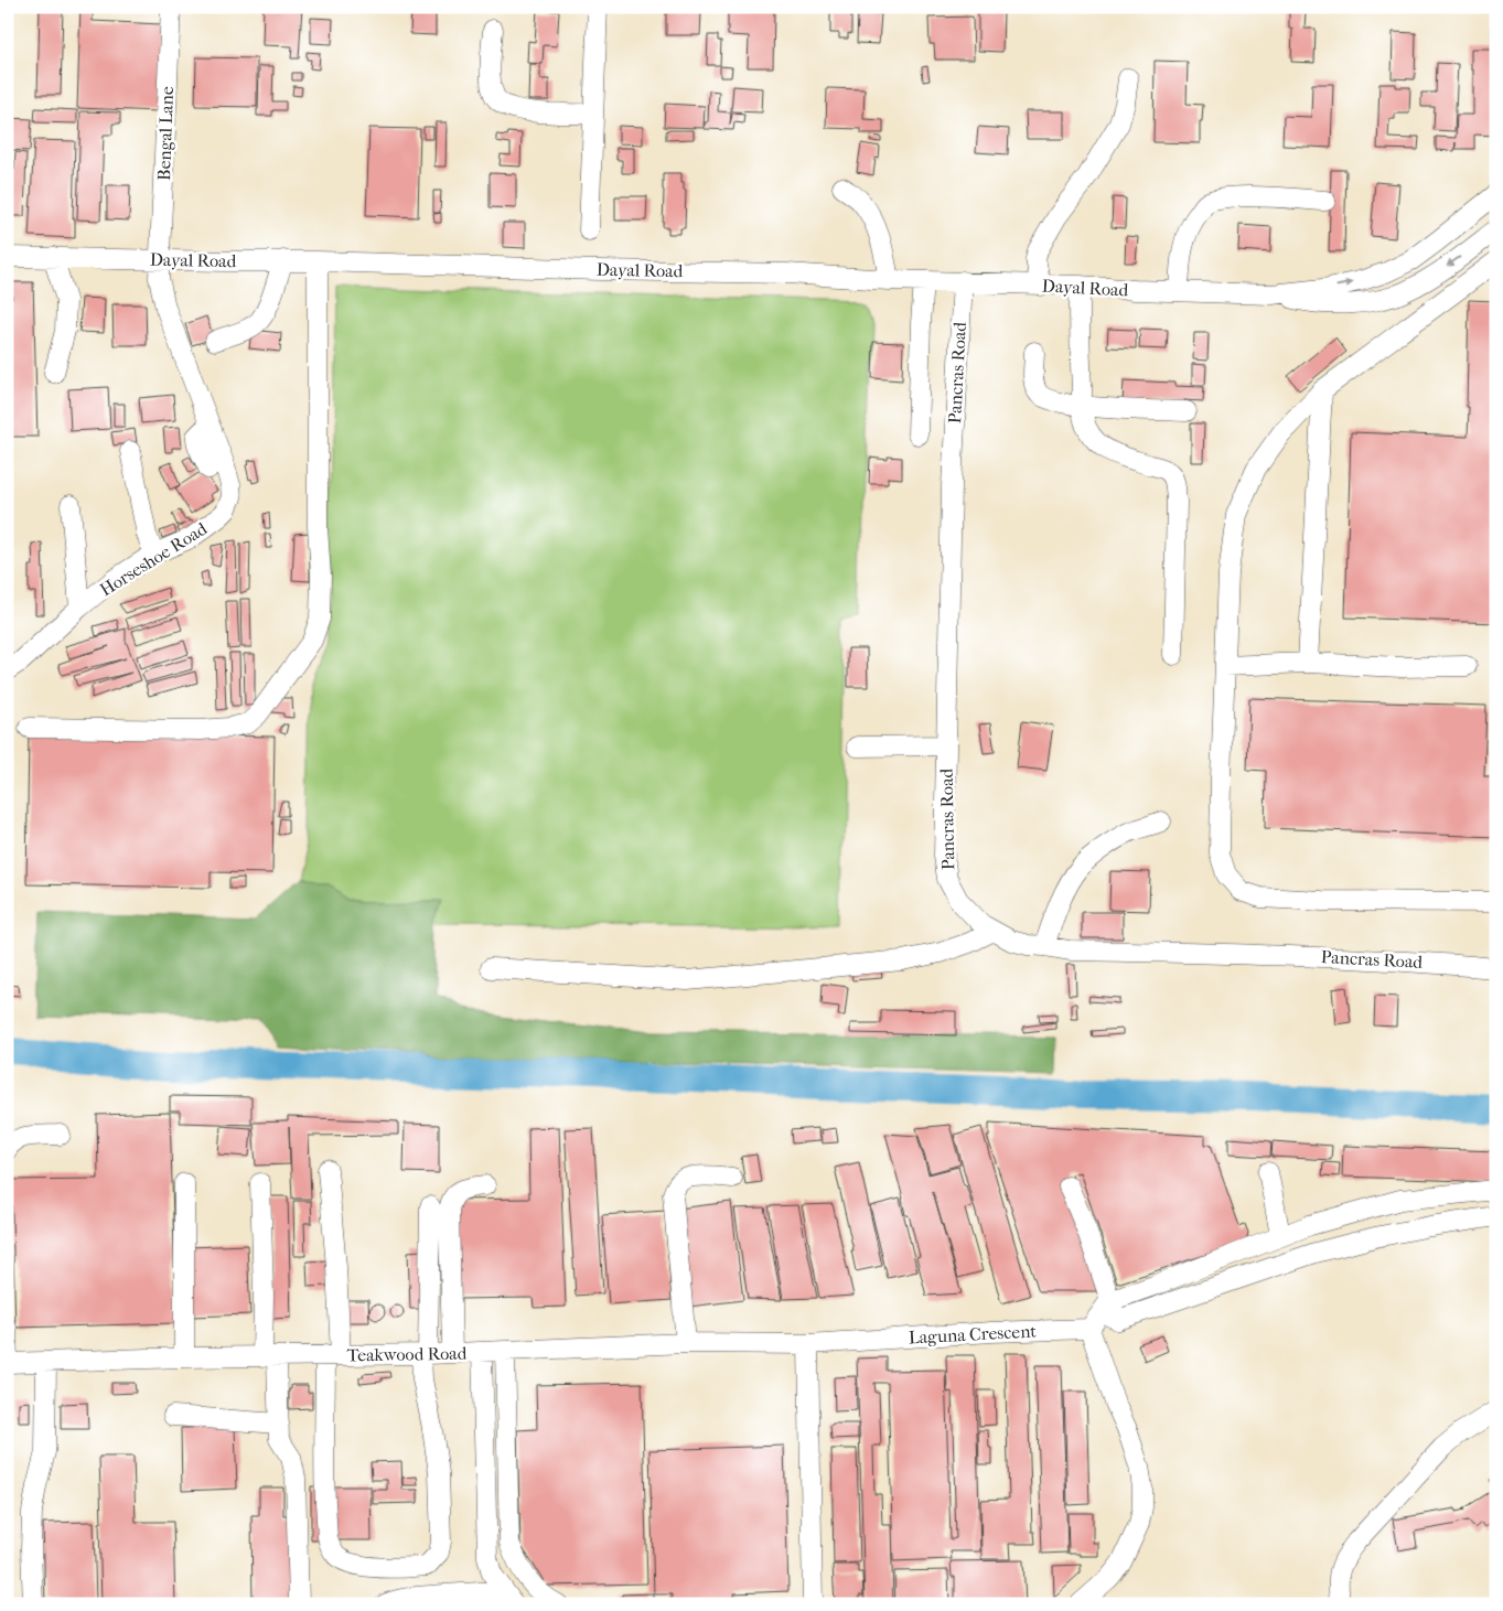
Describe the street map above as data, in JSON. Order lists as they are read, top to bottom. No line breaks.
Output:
{"streets":{"street":["Bengal Lane","Dayal Road","Pancras Road","Horseshoe Road","Laguna Crescent","Teakwood Road"]},"crossings":[["Bengal Lane","Dayal Road"],["Bengal Lane","Horseshoe Road"],["Dayal Road","Pancras Road"],["Dayal Road","Horseshoe Road"],["Laguna Crescent","Teakwood Road"]]}
